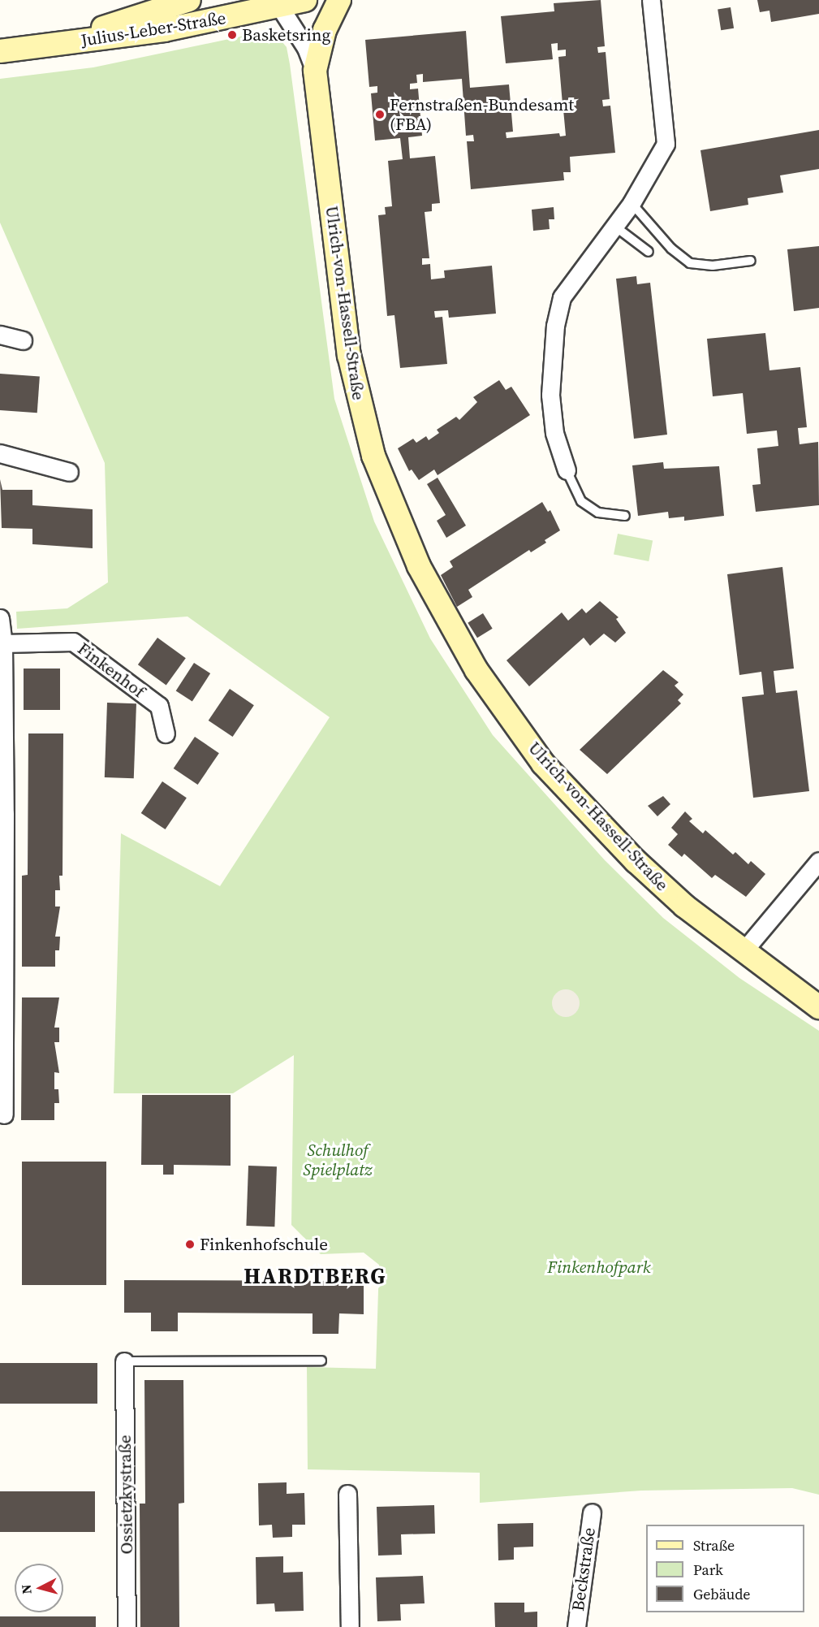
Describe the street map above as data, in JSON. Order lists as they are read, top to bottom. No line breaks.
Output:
{"streets":{"street":["Julius-Leber-Straße","Ulrich-von-Hassell-Straße","Finkenhof","Ossietzkystraße","Beckstraße"]},"crossings":[["Julius-Leber-Straße","Ulrich-von-Hassell-Straße"]],"districts":["HARDTBERG"],"parks":["Schulhof Spielplatz","Finkenhofpark"],"places":["Basketsring","Fernstraßen-Bundesamt (FBA)","Finkenhofschule"],"legend":["Straße","Park","Gebäude"],"north":"left"}
